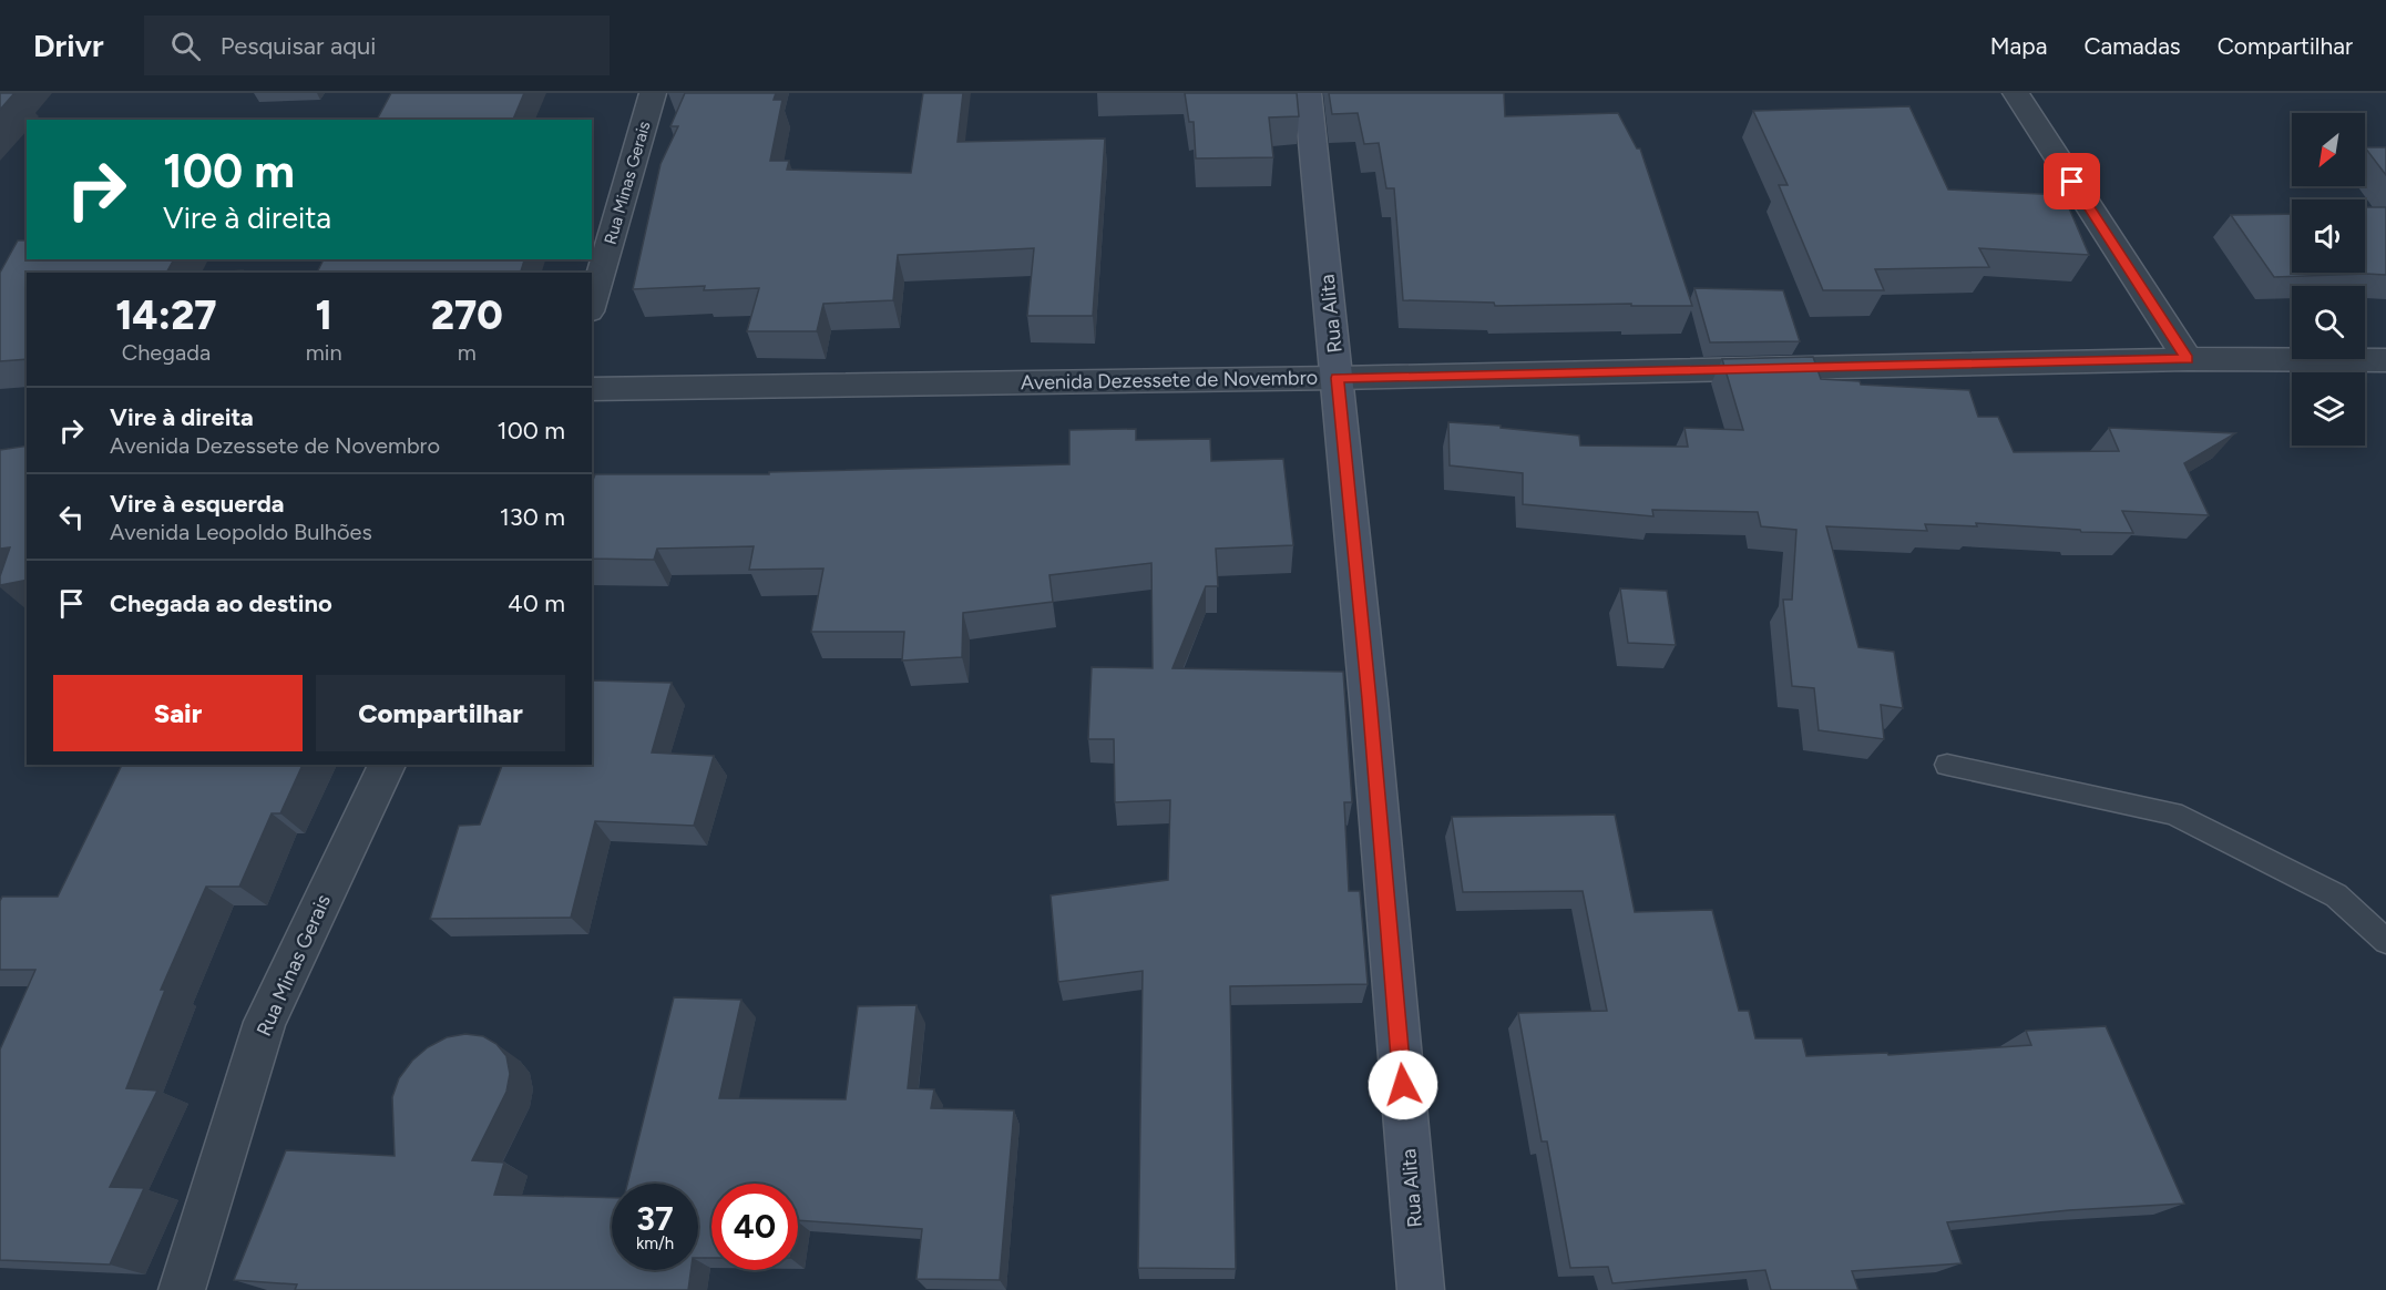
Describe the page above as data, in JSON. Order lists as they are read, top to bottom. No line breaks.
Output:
{"streets":{"street":["Rua Minas Gerais","Rua Alita","Avenida Dezessete de Novembro"]},"crossings":[["Rua Alita","Avenida Dezessete de Novembro"]],"north":"bottom left","page":{"header":"Drivr","search":"Pesquisar aqui","nav":["Mapa","Camadas","Compartilhar"],"turn":["100 m","Vire à direita"],"eta":["14:27","Chegada","1","min","270","m"],"list":[{"name":"Vire à direita","note":"Avenida Dezessete de Novembro","value":"100 m"},{"name":"Vire à esquerda","note":"Avenida Leopoldo Bulhões","value":"130 m"},{"name":"Chegada ao destino","value":"40 m"}],"buttons":["Sair","Compartilhar"],"speed":"37 km/h","limit":"40"}}
